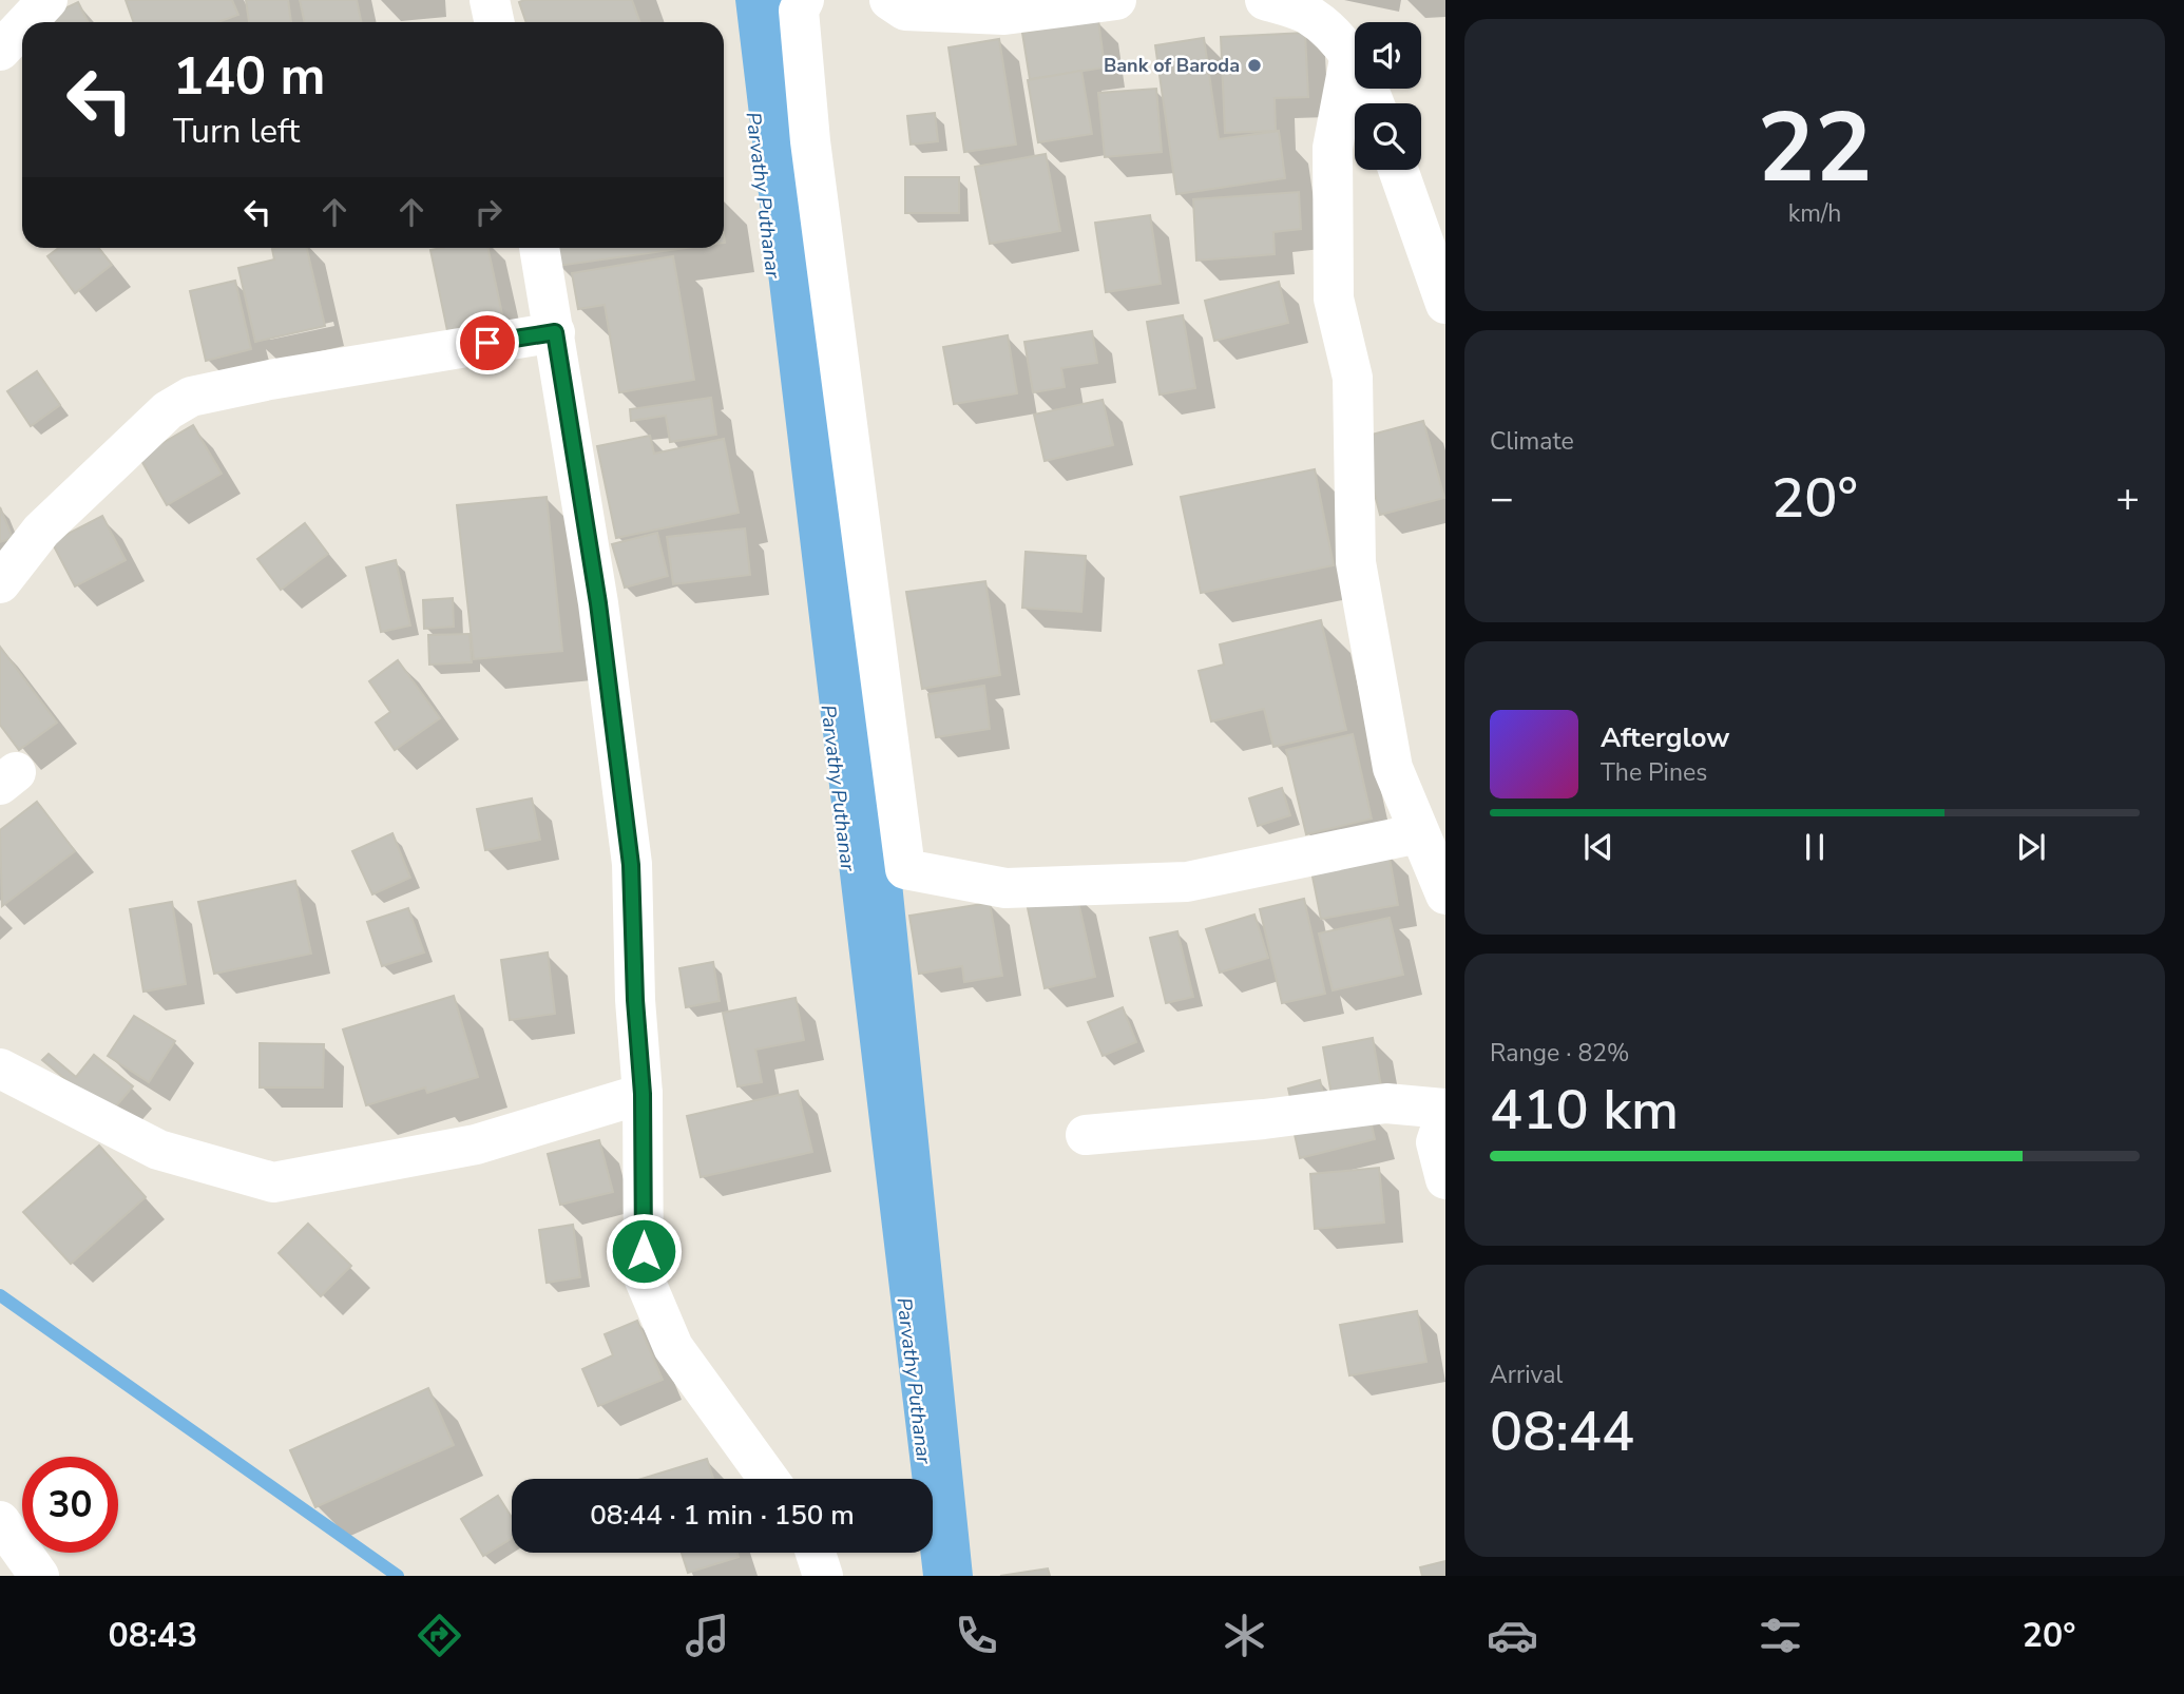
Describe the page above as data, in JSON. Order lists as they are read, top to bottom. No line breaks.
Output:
{"water":["Parvathy Puthanar"],"places":["Bank of Baroda"],"page":{"tile":[["22","km/h"],"Climate",["Range · 82%","410 km"],["Arrival","08:44"]],"turn":["140 m","Turn left"],"heat":["−","20°","+"],"song":["Afterglow","The Pines"],"limit":"30","trip":"08:44 · 1 min · 150 m","tabs":["08:43","20°"]}}
